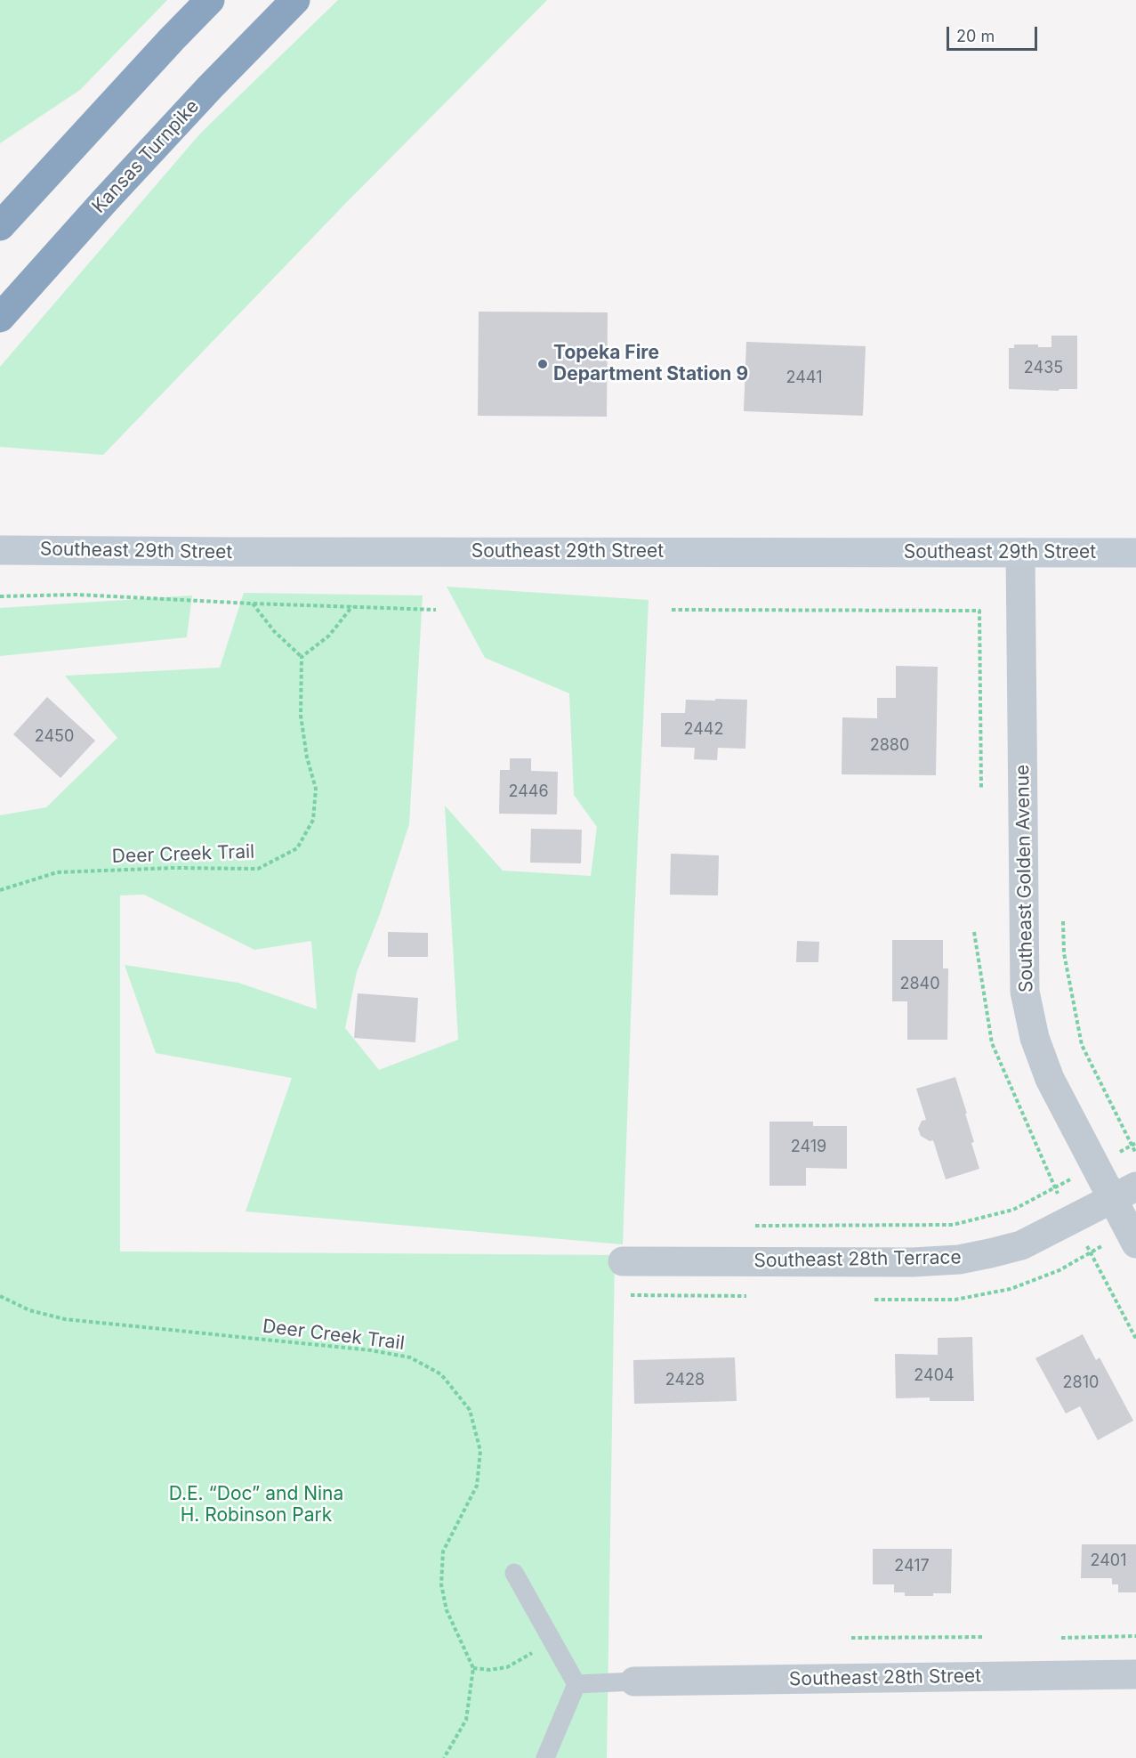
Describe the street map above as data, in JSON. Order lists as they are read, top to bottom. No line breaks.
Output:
{"streets":{"highway":["Kansas Turnpike"],"main road":["Southeast 29th Street"],"street":["Southeast Golden Avenue","Southeast 28th Terrace","Southeast 28th Street"],"path":["Deer Creek Trail"]},"crossings":[["Southeast 29th Street","Southeast Golden Avenue"],["Southeast Golden Avenue","Southeast 28th Terrace"]],"parks":["D.E. “Doc” and Nina H. Robinson Park"],"places":["Topeka Fire Department Station 9"],"house_numbers":["2435","2441","2442","2450","2880","2446","2840","2419","2404","2428","2810","2401","2417"],"scale_bar":"20 m"}
